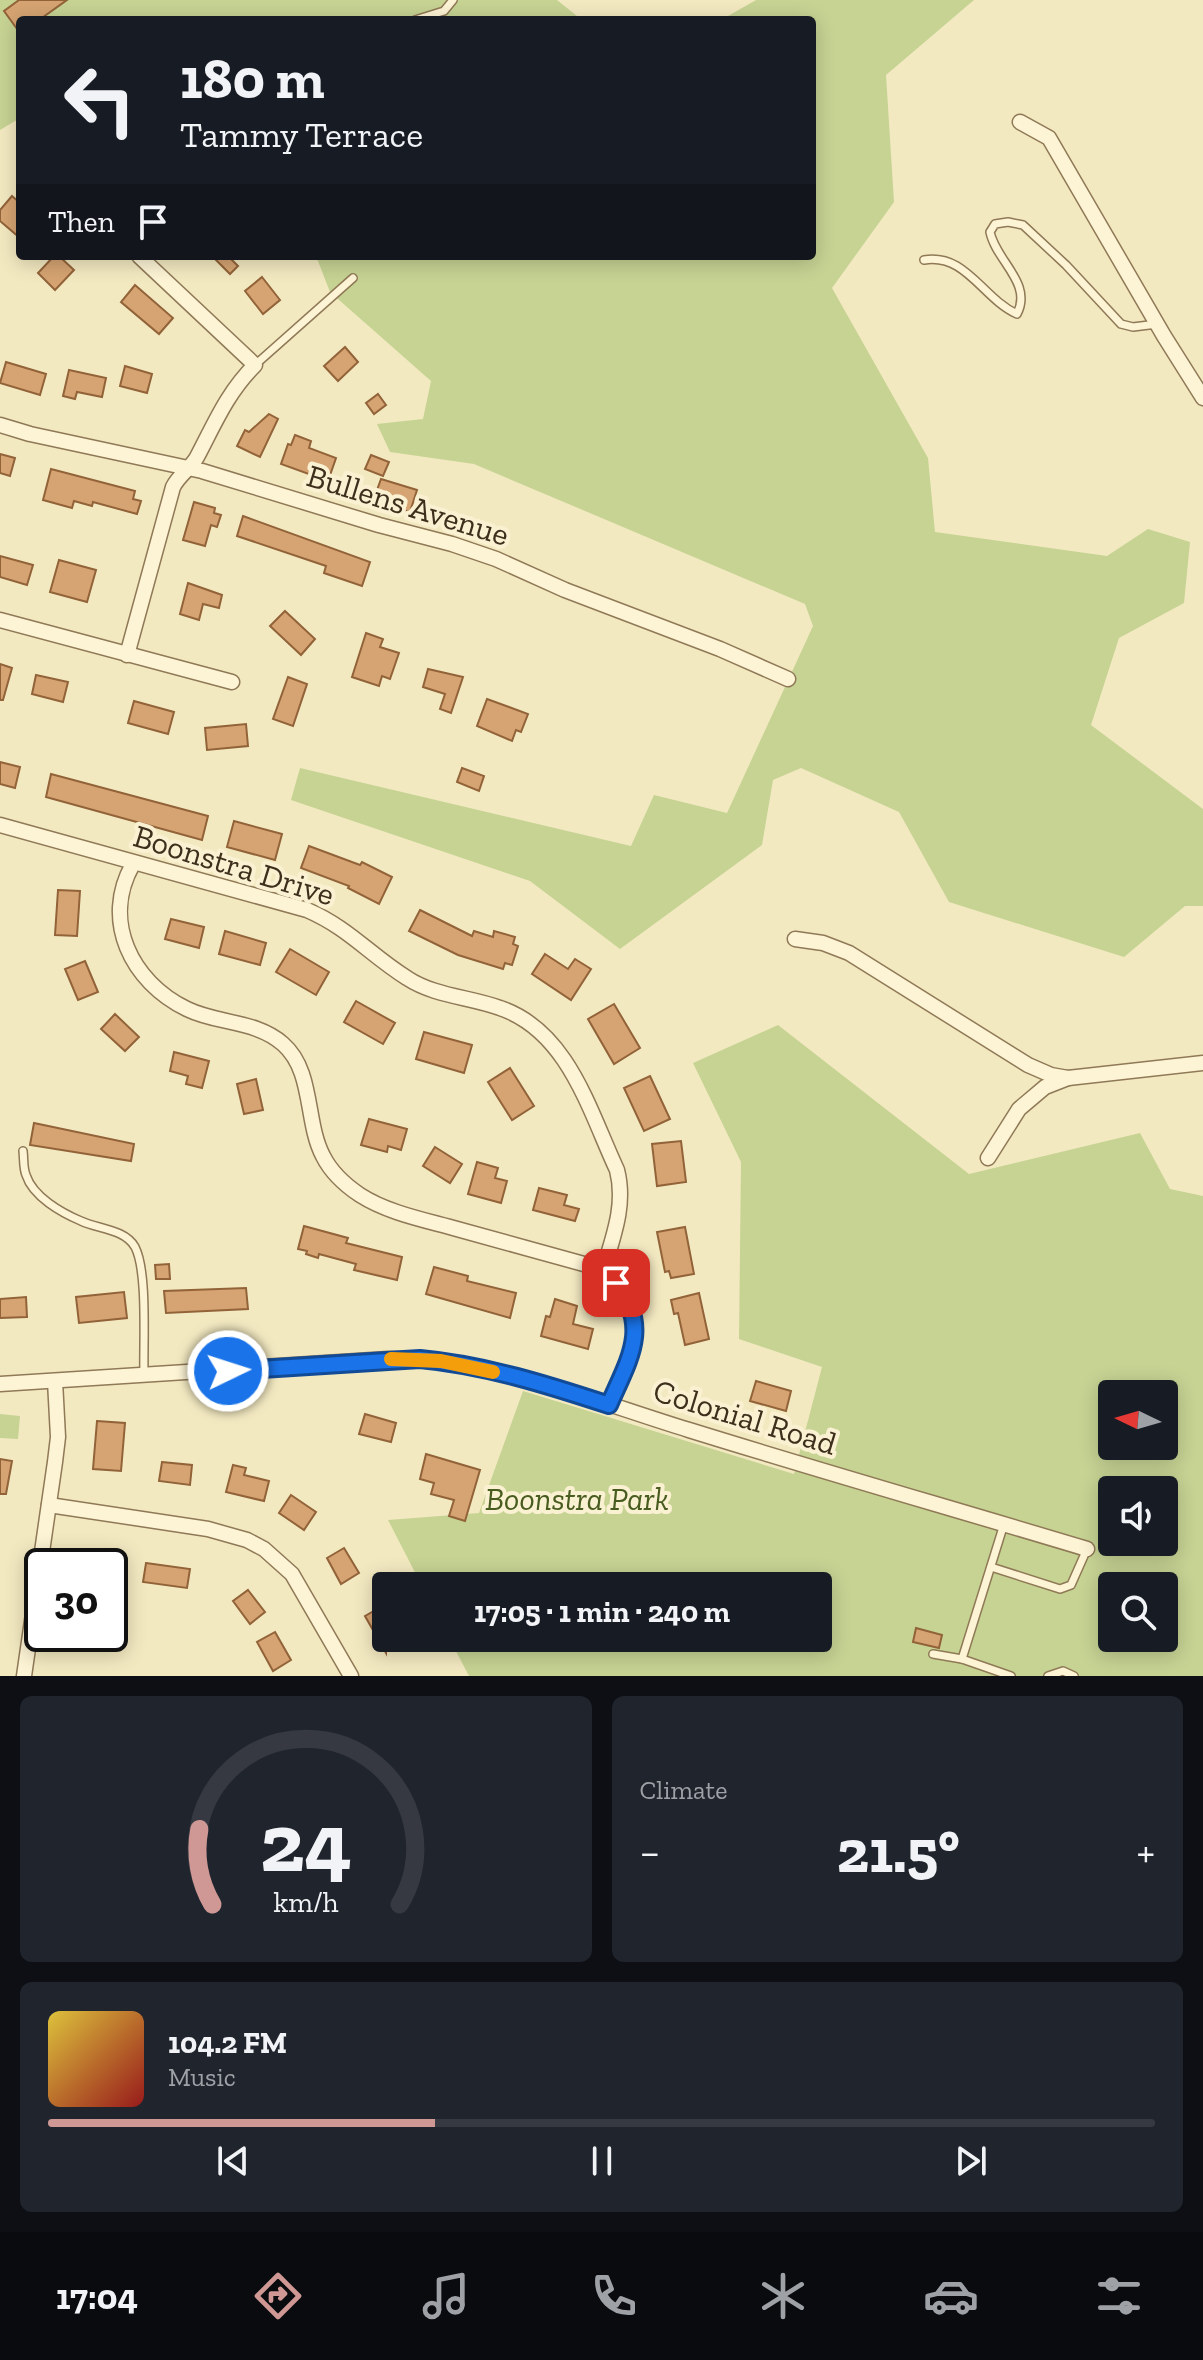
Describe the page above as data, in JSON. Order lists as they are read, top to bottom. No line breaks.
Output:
{"streets":{"street":["Bullens Avenue","Boonstra Drive","Colonial Road"]},"parks":["Boonstra Park"],"north":"left","page":{"turn":["180 m","Tammy Terrace"],"then":"Then","limit":"30","trip":"17:05 · 1 min · 240 m","tile":"Climate","heat":["−","21.5°","+"],"song":["104.2 FM","Music"],"tabs":"17:04","gauge":["24","km/h"]}}
